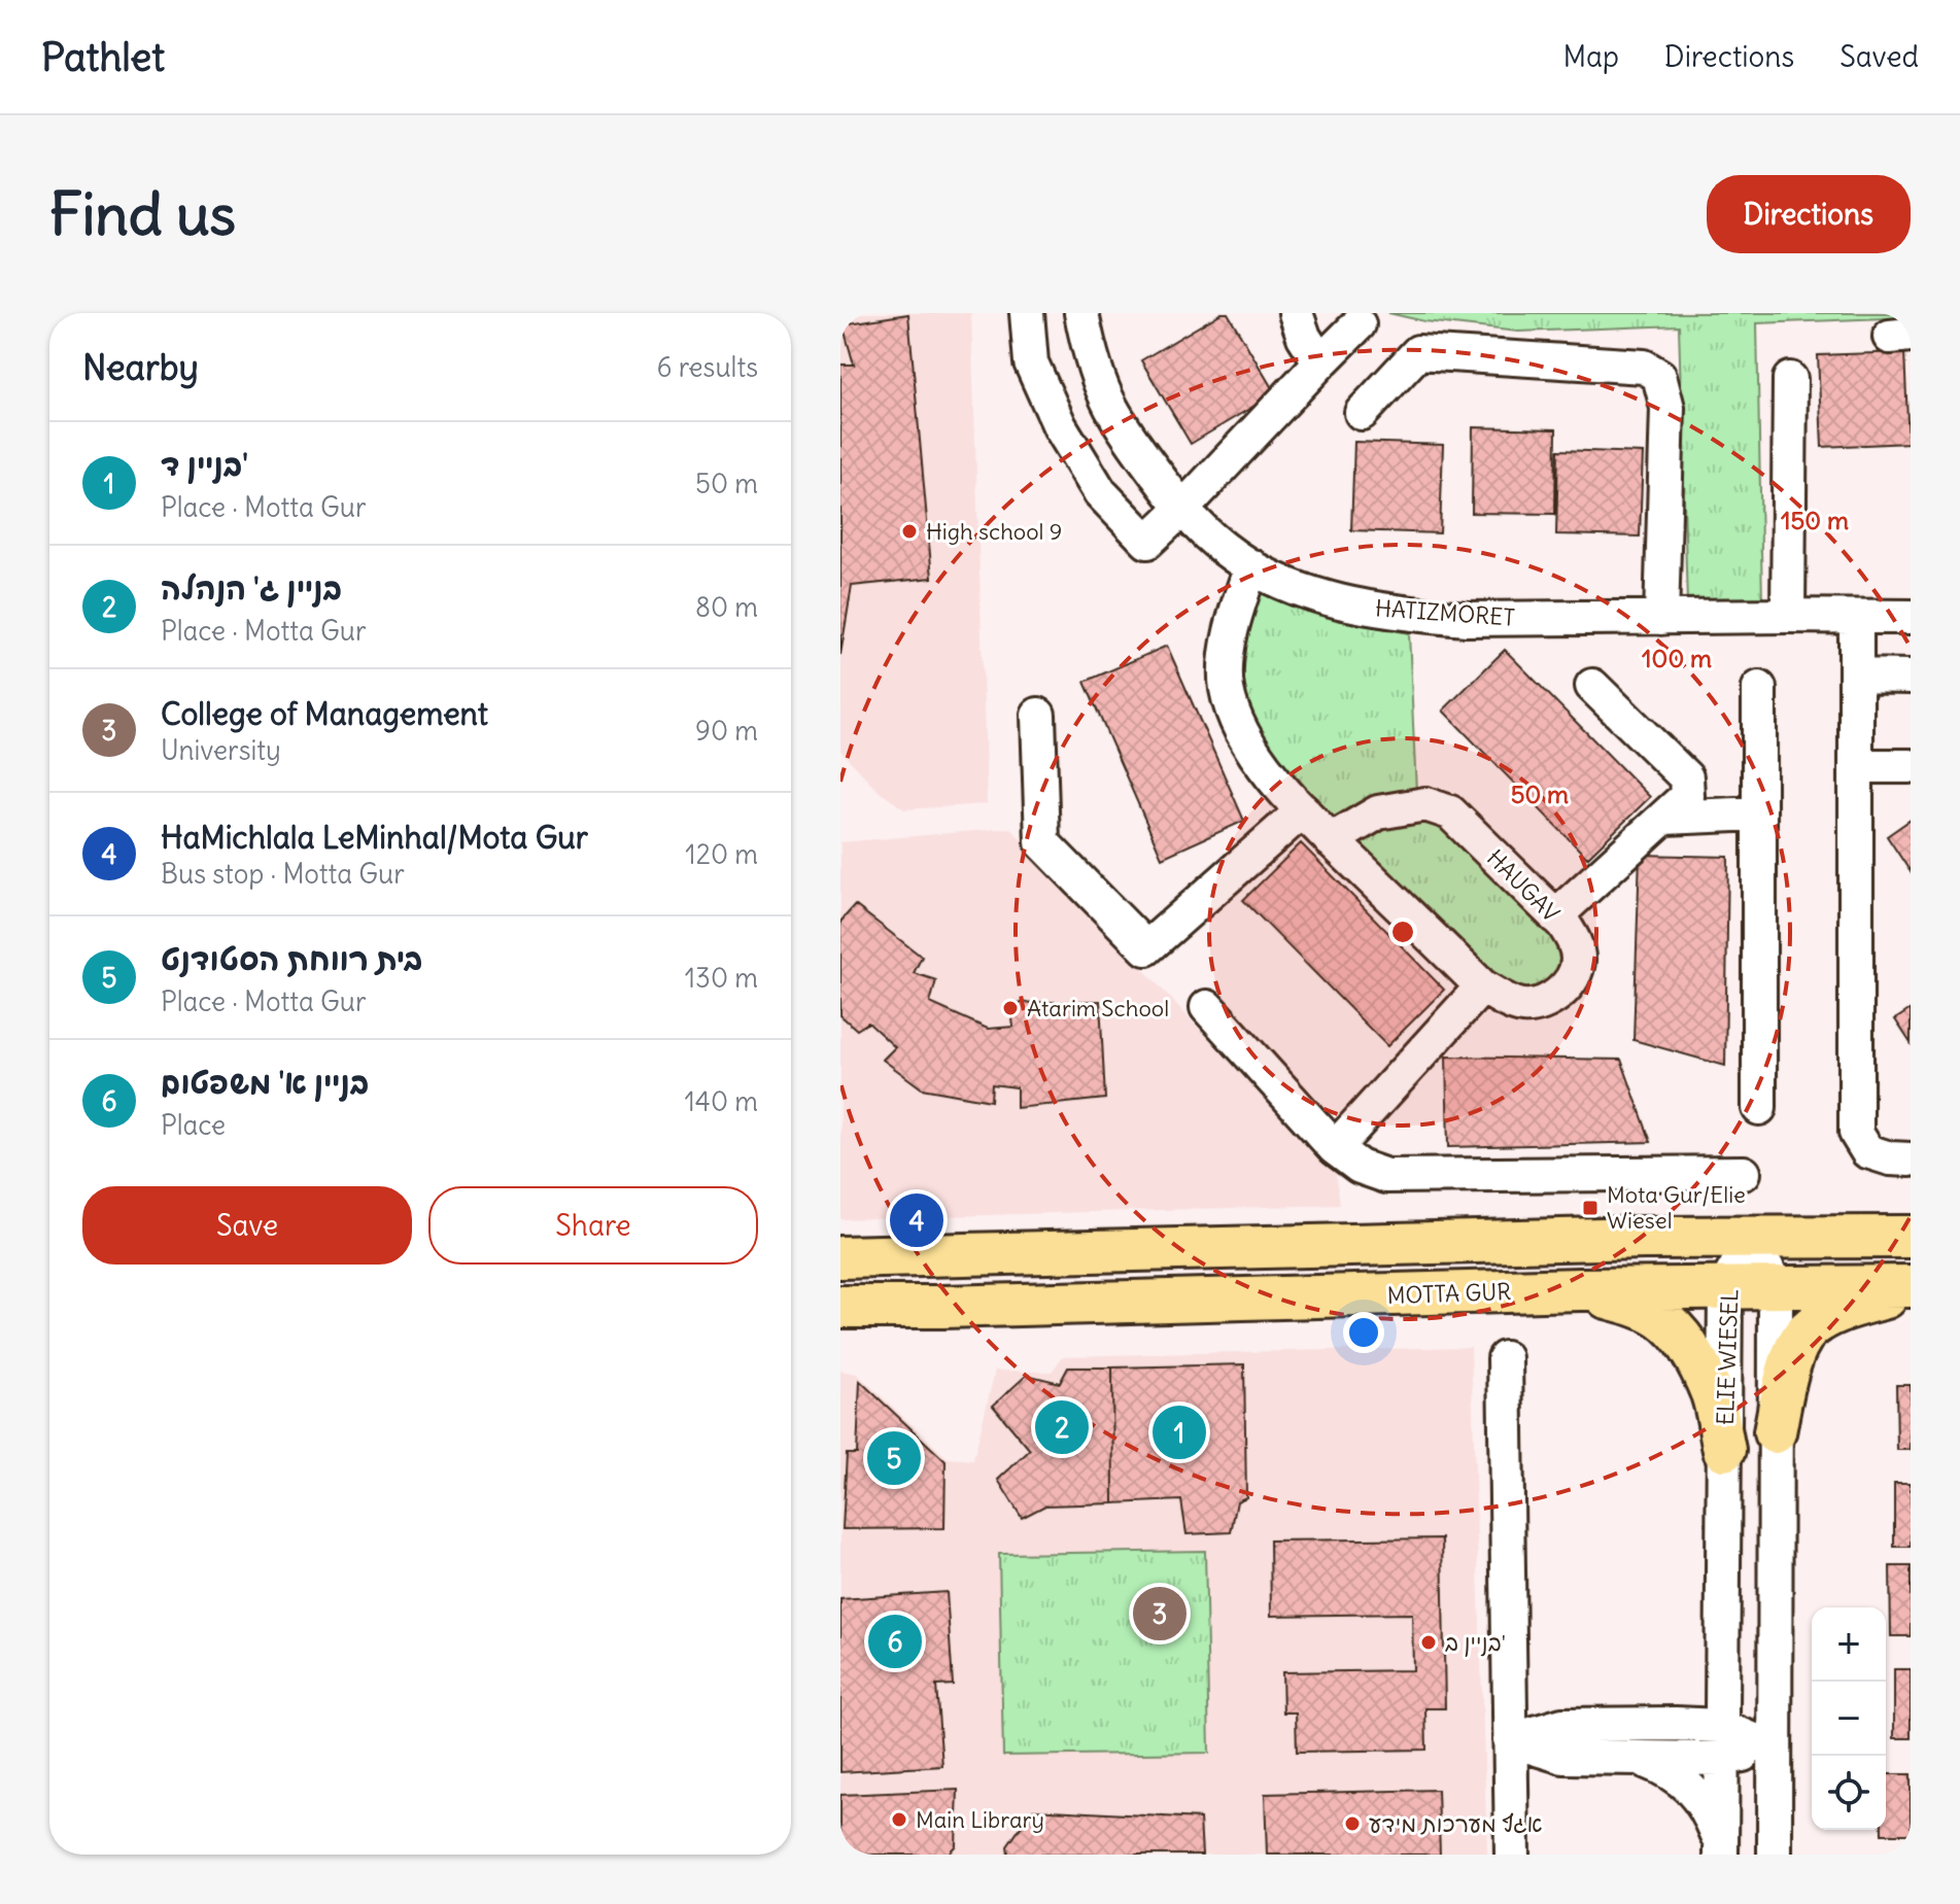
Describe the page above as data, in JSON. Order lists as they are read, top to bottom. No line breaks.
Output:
{"streets":{"main road":["MOTTA GUR"],"street":["HATIZMORET","HAUGAV","ELIE WIESEL"]},"crossings":[["HATIZMORET","HAUGAV"],["MOTTA GUR","ELIE WIESEL"]],"places":{"other":["High school 9","Atarim School","בניין ב'","Main Library","אגף מערכות מידע"],"transit":["Mota Gur/Elie Wiesel"]},"page":{"header":"Pathlet","nav":["Map","Directions","Saved"],"buttons":["Directions",["Save","Share"]],"title":"Find us","heading":["Nearby","6 results"],"list":[{"mark":"1","name":"בניין ד'","note":"Place · Motta Gur","value":"50 m"},{"mark":"2","name":"בניין ג' הנהלה","note":"Place · Motta Gur","value":"80 m"},{"mark":"3","name":"College of Management","note":"University","value":"90 m"},{"mark":"4","name":"HaMichlala LeMinhal/Mota Gur","note":"Bus stop · Motta Gur","value":"120 m"},{"mark":"5","name":"בית רווחת הסטודנט","note":"Place · Motta Gur","value":"130 m"},{"mark":"6","name":"בניין א' משפטום","note":"Place","value":"140 m"}],"pins":["4","2","1","5","3","6"],"map_buttons":["+","−"]},"rings":["150 m","100 m","50 m"]}
